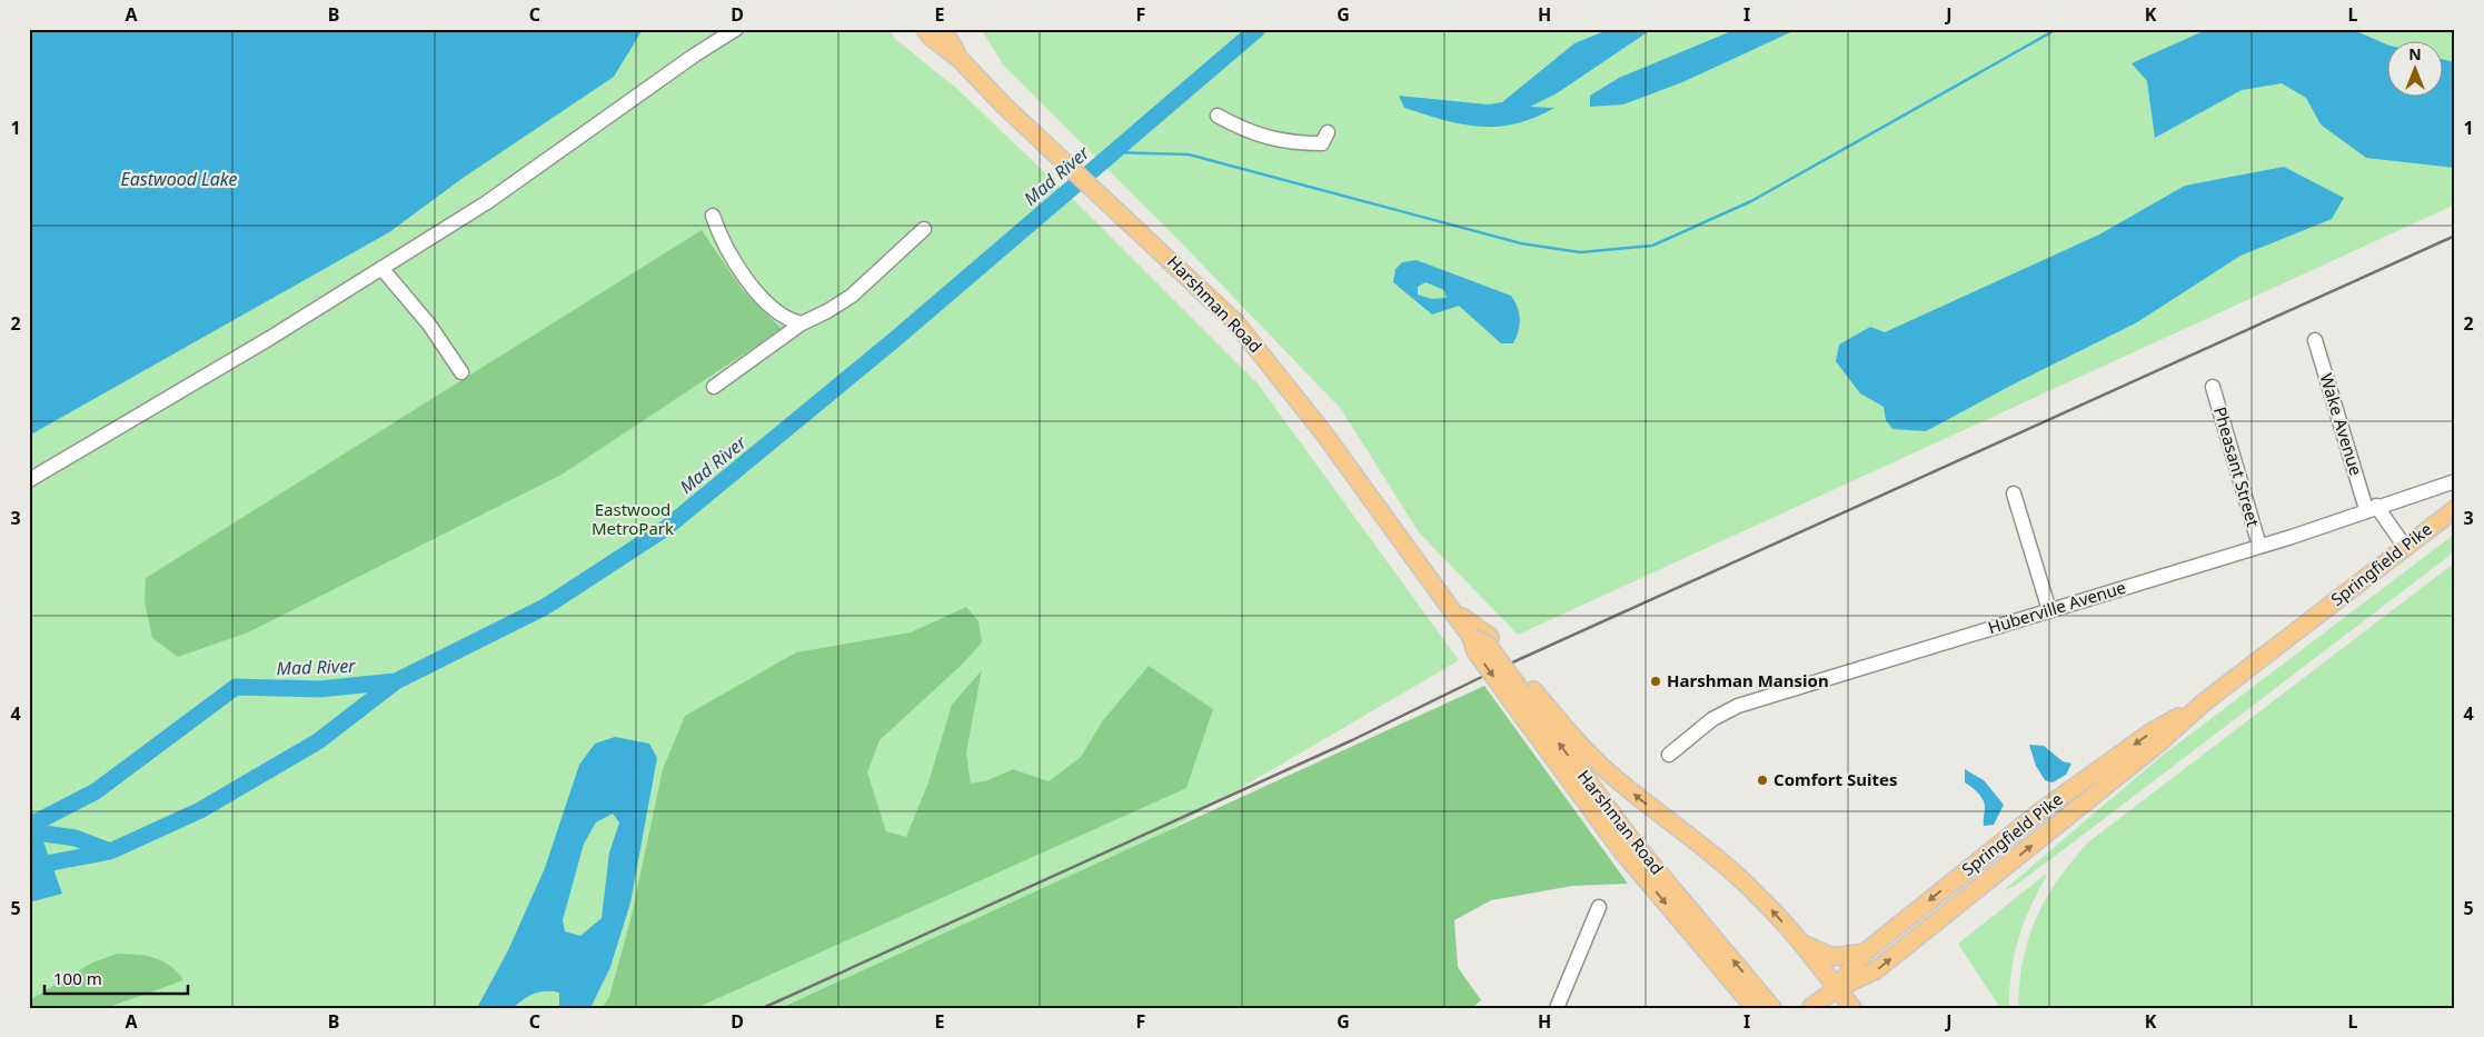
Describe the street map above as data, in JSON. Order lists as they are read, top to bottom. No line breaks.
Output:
{"streets":{"main road":["Harshman Road","Springfield Pike"],"street":["Wake Avenue","Pheasant Street","Huberville Avenue"]},"crossings":[["Wake Avenue","Huberville Avenue"],["Pheasant Street","Huberville Avenue"]],"water":["Mad River","Eastwood Lake"],"parks":["Eastwood MetroPark"],"places":["Harshman Mansion","Comfort Suites"],"scale_bar":"100 m","north":"top","grid":{"columns":["A","B","C","D","E","F","G","H","I","J","K","L"],"rows":["1","2","3","4","5"]}}
